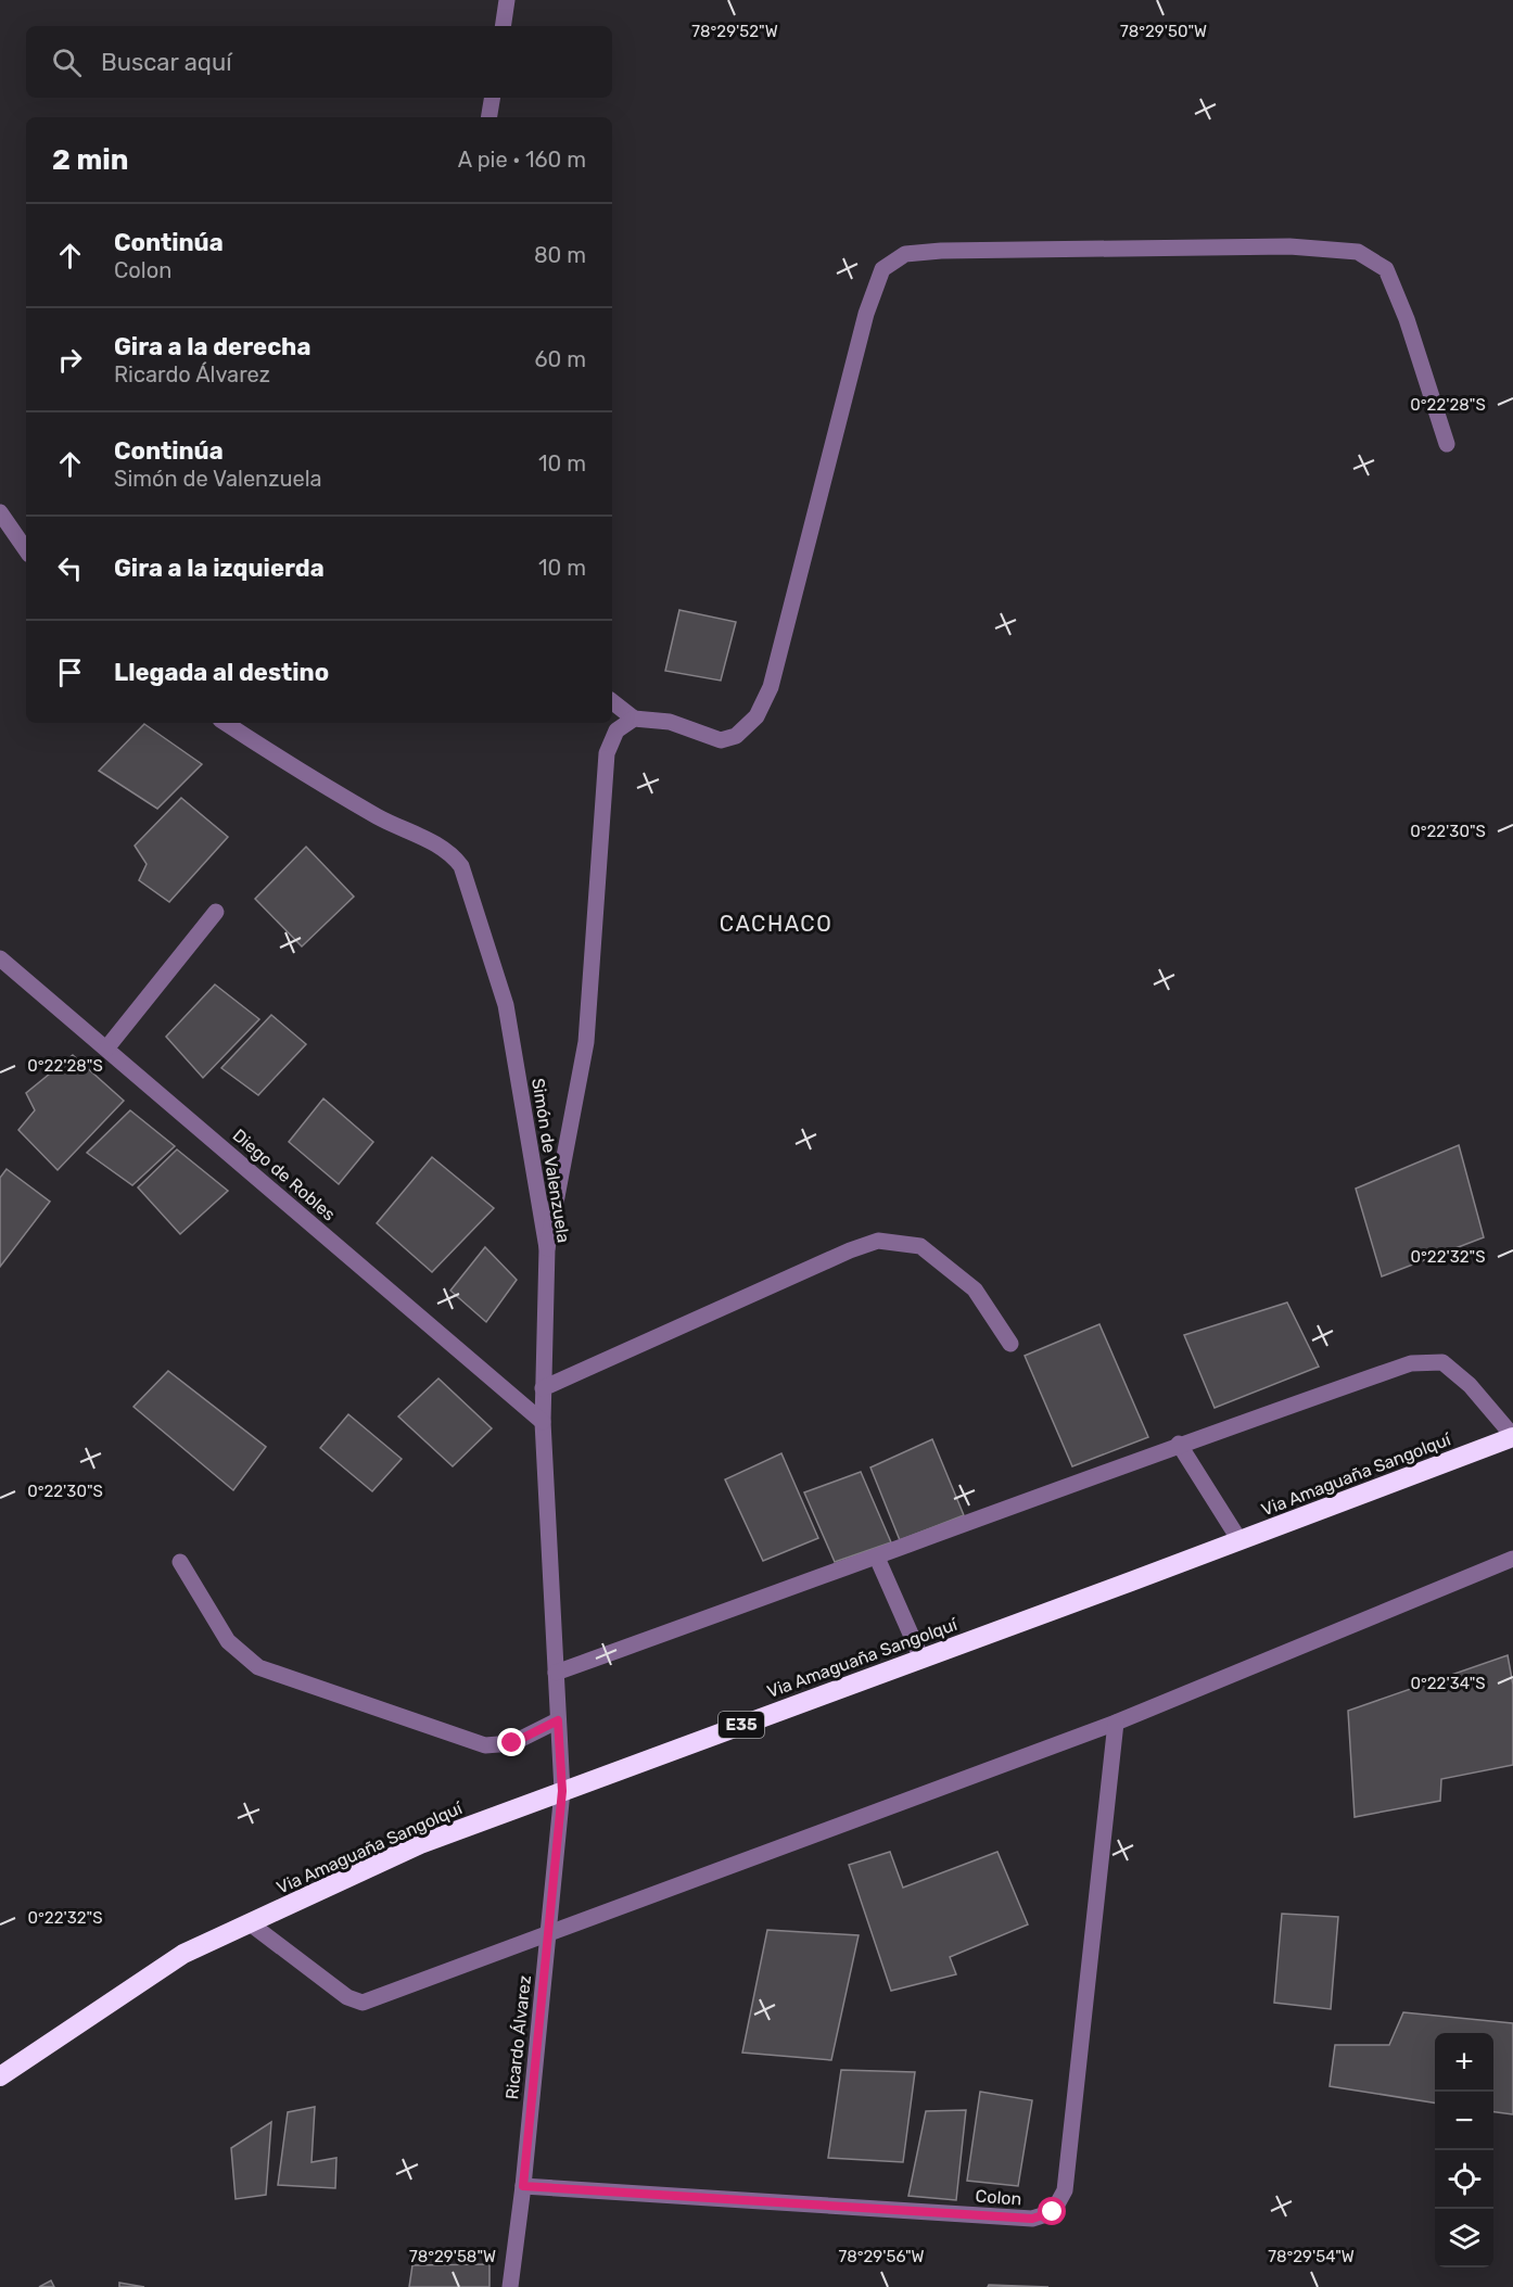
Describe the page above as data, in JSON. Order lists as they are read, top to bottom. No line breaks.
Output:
{"streets":{"highway":["Via Amaguaña Sangolquí","E35"],"street":["Simón de Valenzuela","Diego de Robles","Ricardo Álvarez","Colon"]},"crossings":[["Simón de Valenzuela","Diego de Robles"],["Simón de Valenzuela","Via Amaguaña Sangolquí"],["Simón de Valenzuela","Ricardo Álvarez"],["Via Amaguaña Sangolquí","Ricardo Álvarez"],["Ricardo Álvarez","Colon"]],"districts":["CACHACO"],"page":{"search":"Buscar aquí","heading":["2 min","A pie · 160 m"],"list":[["Continúa","Colon","80 m"],["Gira a la derecha","Ricardo Álvarez","60 m"],["Continúa","Simón de Valenzuela","10 m"],["Gira a la izquierda","10 m"],"Llegada al destino"],"map_buttons":["+","−"]},"coordinates":["78°29'50\"W","78°29'52\"W","0°22'28\"S","0°22'30\"S","0°22'32\"S","0°22'34\"S","78°29'58\"W","78°29'56\"W","78°29'54\"W"]}
